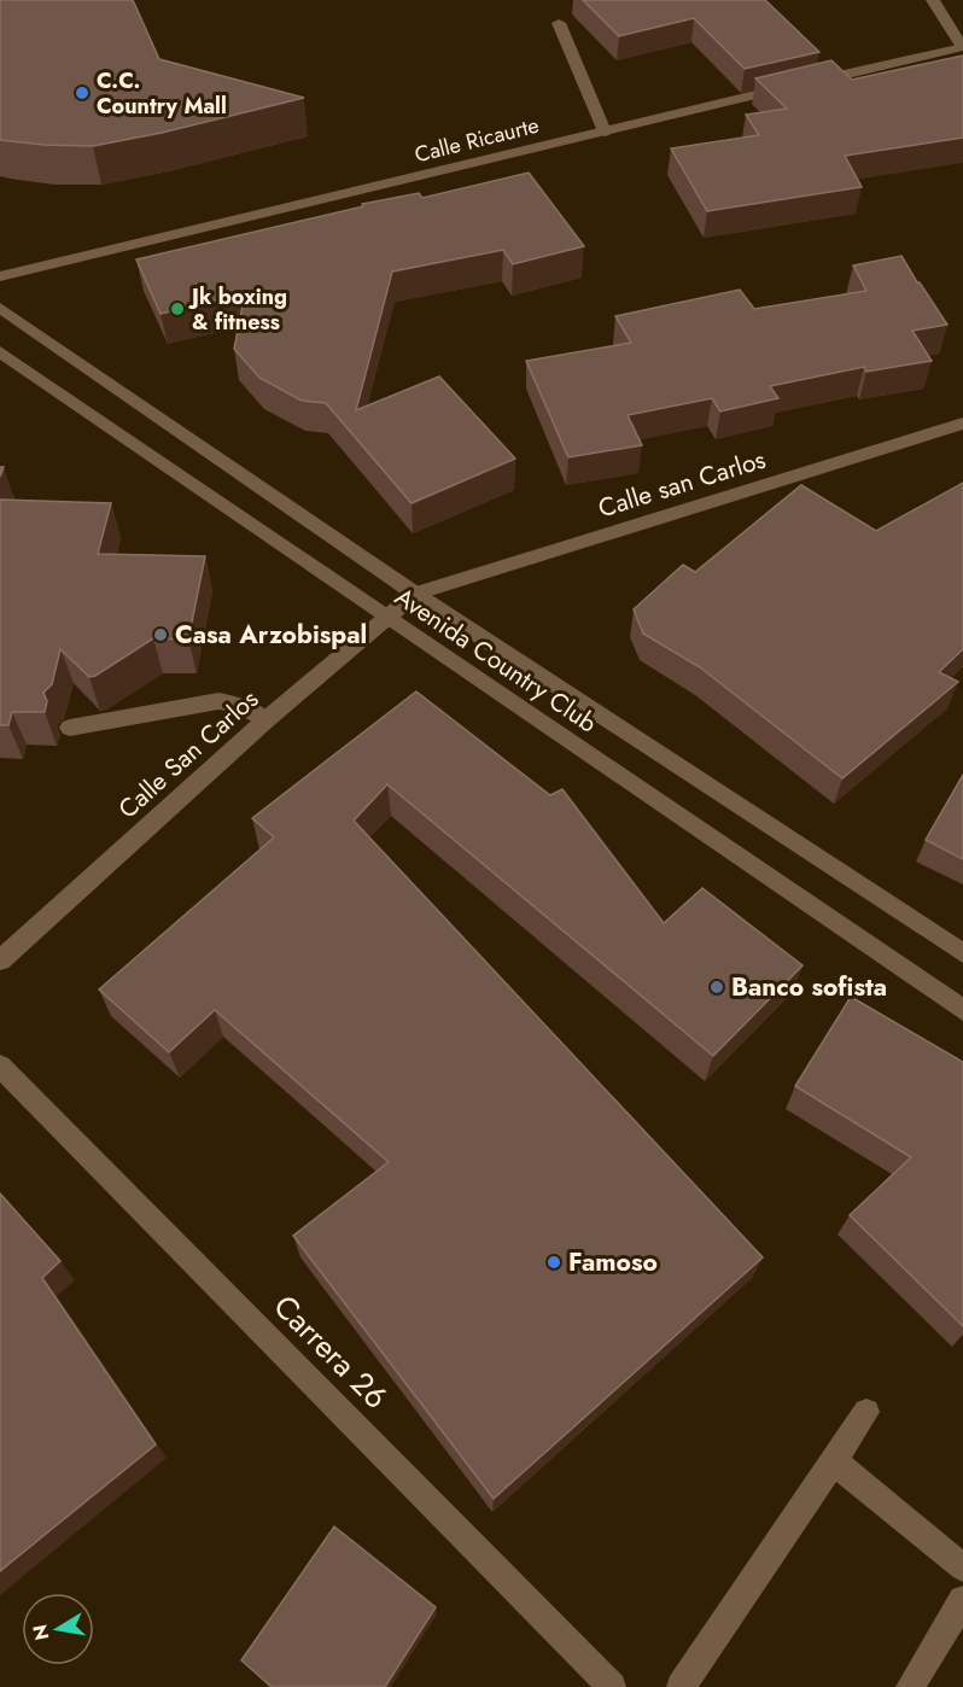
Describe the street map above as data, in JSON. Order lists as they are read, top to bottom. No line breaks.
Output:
{"streets":{"street":["Calle Ricaurte","Calle san Carlos","Avenida Country Club","Calle San Carlos","Carrera 26"]},"crossings":[["Calle san Carlos","Avenida Country Club"],["Calle san Carlos","Calle San Carlos"],["Avenida Country Club","Calle San Carlos"]],"places":["C.C. Country Mall","Jk boxing & fitness","Casa Arzobispal","Banco sofista","Famoso"],"north":"left"}
